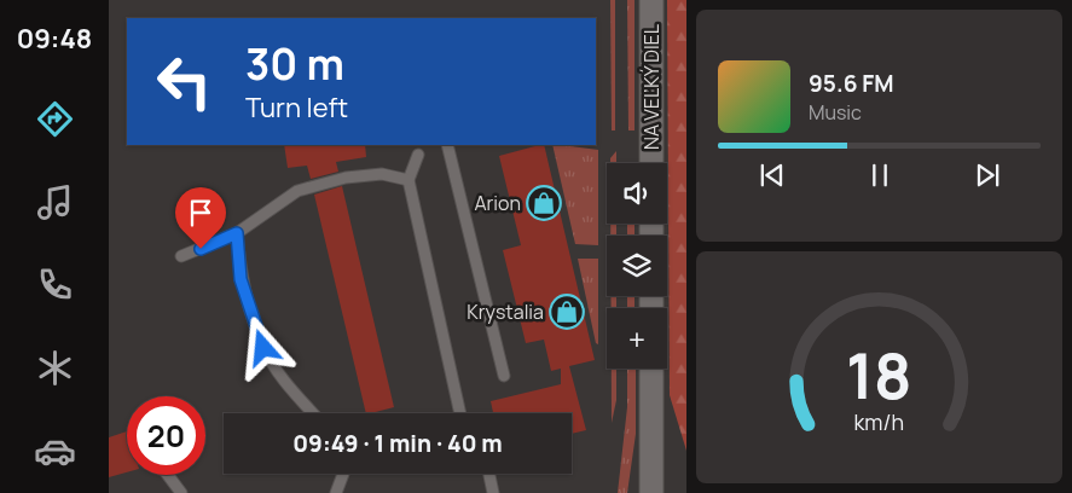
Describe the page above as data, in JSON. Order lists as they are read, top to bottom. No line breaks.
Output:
{"streets":{"street":["NA VEĽKÝ DIEL"]},"places":{"shop":["Arion","Krystalia"]},"page":{"tabs":"09:48","turn":["30 m","Turn left"],"song":["95.6 FM","Music"],"map_buttons":"+","limit":"20","trip":"09:49 · 1 min · 40 m","gauge":["18","km/h"]}}
